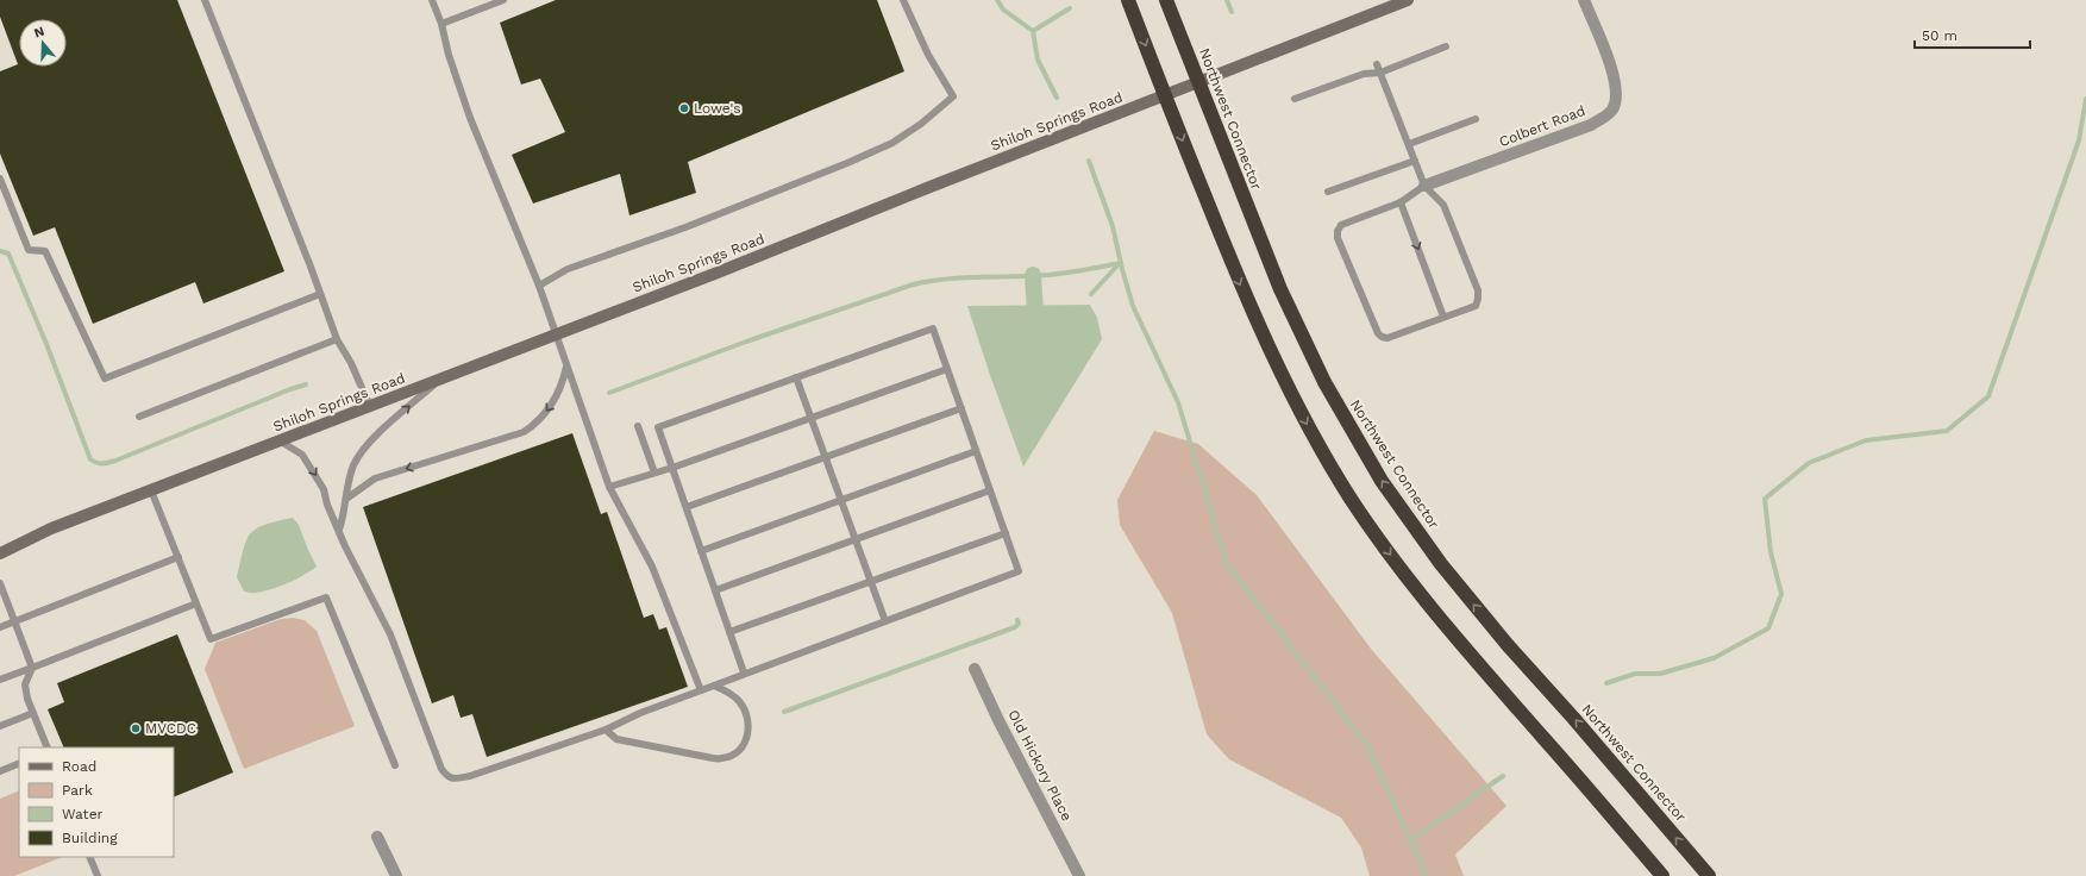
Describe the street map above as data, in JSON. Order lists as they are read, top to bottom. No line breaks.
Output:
{"streets":{"highway":["Northwest Connector"],"street":["Shiloh Springs Road","Colbert Road","Old Hickory Place"]},"crossings":[["Northwest Connector","Shiloh Springs Road"]],"places":["Lowe's","MVCDC"],"legend":["Road","Park","Water","Building"],"scale_bar":"50 m","north":"top"}
